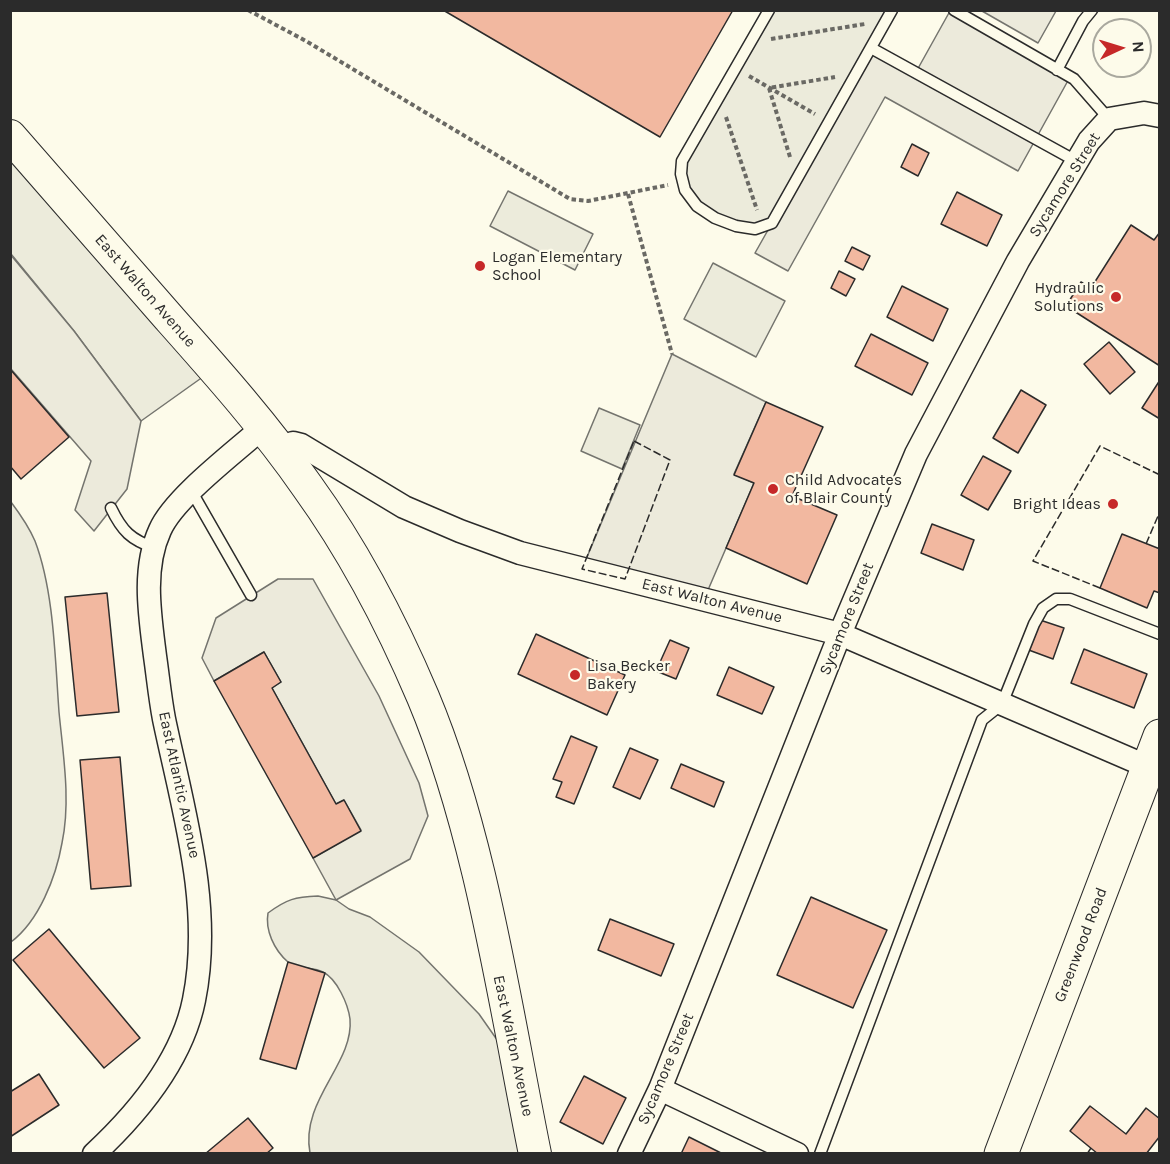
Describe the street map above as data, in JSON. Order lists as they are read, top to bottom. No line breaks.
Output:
{"streets":{"main road":["East Walton Avenue","Greenwood Road"],"street":["Sycamore Street","East Atlantic Avenue"]},"crossings":[["Sycamore Street","East Walton Avenue"],["East Walton Avenue","East Atlantic Avenue"],["East Walton Avenue","Greenwood Road"]],"places":["Logan Elementary School","Hydraulic Solutions","Child Advocates of Blair County","Bright Ideas","Lisa Becker Bakery"],"north":"right"}
